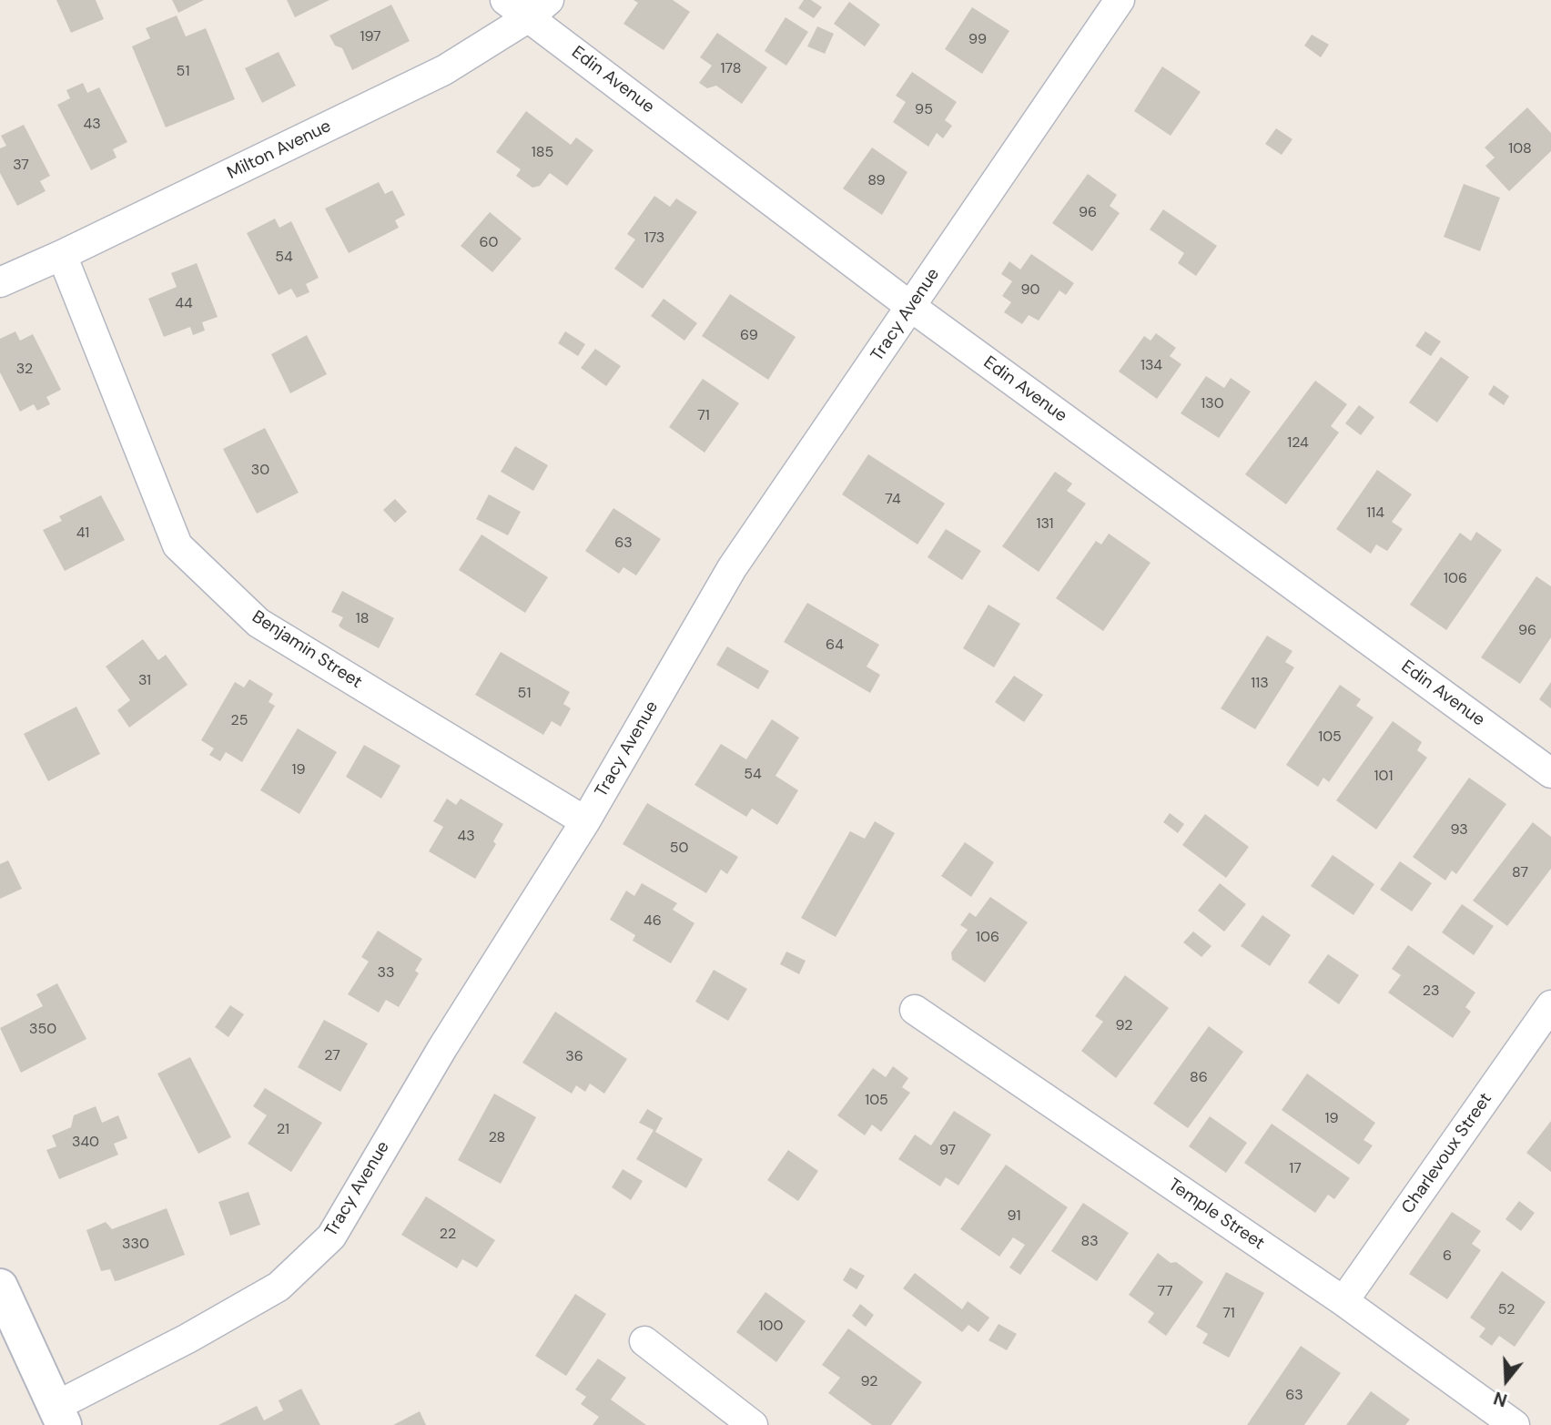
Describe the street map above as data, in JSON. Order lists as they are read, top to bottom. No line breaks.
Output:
{"streets":{"street":["Edin Avenue","Milton Avenue","Tracy Avenue","Benjamin Street","Charlevoux Street","Temple Street"]},"crossings":[["Edin Avenue","Milton Avenue"],["Edin Avenue","Tracy Avenue"],["Milton Avenue","Benjamin Street"],["Tracy Avenue","Benjamin Street"],["Charlevoux Street","Temple Street"]],"house_numbers":["197","99","178","51","95","43","108","185","37","89","96","173","60","54","90","44","69","134","32","130","71","124","30","74","114","131","41","63","106","18","96","64","31","113","51","25","105","19","54","101","93","43","50","87","46","106","33","23","92","350","27","36","86","105","19","21","28","340","97","17","91","22","83","330","6","77","52","71","100","92","63"],"north":"bottom"}
